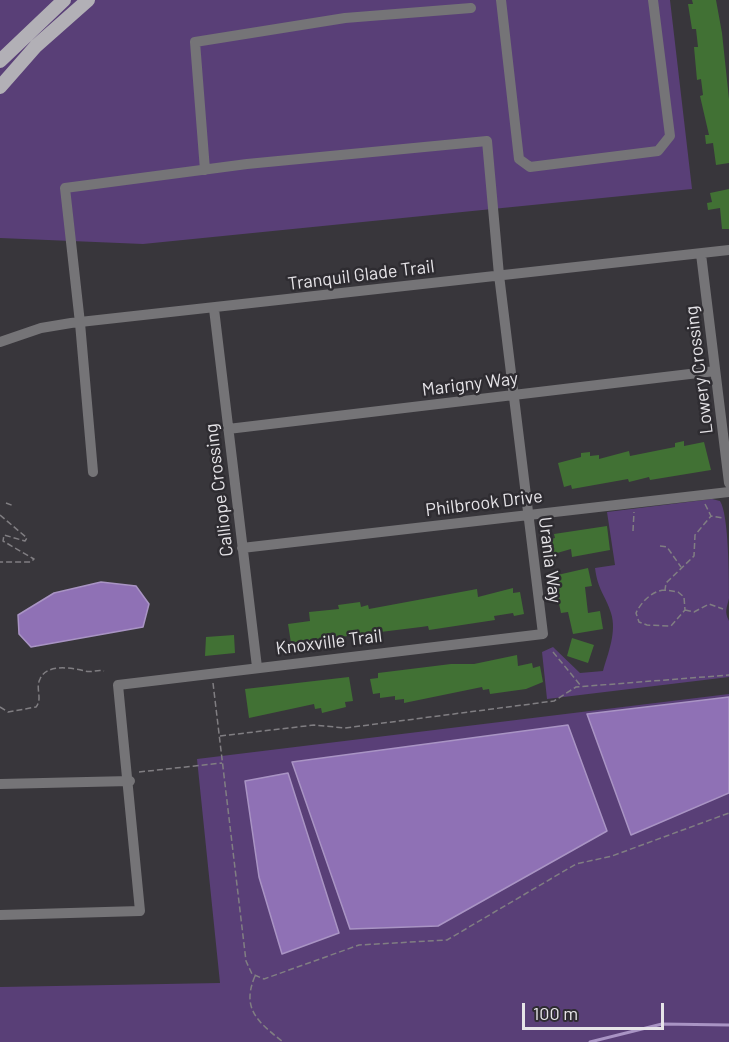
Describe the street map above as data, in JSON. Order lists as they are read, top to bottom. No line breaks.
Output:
{"streets":{"street":["Tranquil Glade Trail","Lowery Crossing","Marigny Way","Calliope Crossing","Philbrook Drive","Urania Way","Knoxville Trail"]},"crossings":[["Tranquil Glade Trail","Lowery Crossing"],["Tranquil Glade Trail","Calliope Crossing"],["Tranquil Glade Trail","Urania Way"],["Lowery Crossing","Marigny Way"],["Marigny Way","Calliope Crossing"],["Marigny Way","Urania Way"],["Calliope Crossing","Philbrook Drive"],["Calliope Crossing","Knoxville Trail"],["Philbrook Drive","Urania Way"],["Urania Way","Knoxville Trail"]],"scale_bar":"100 m"}
